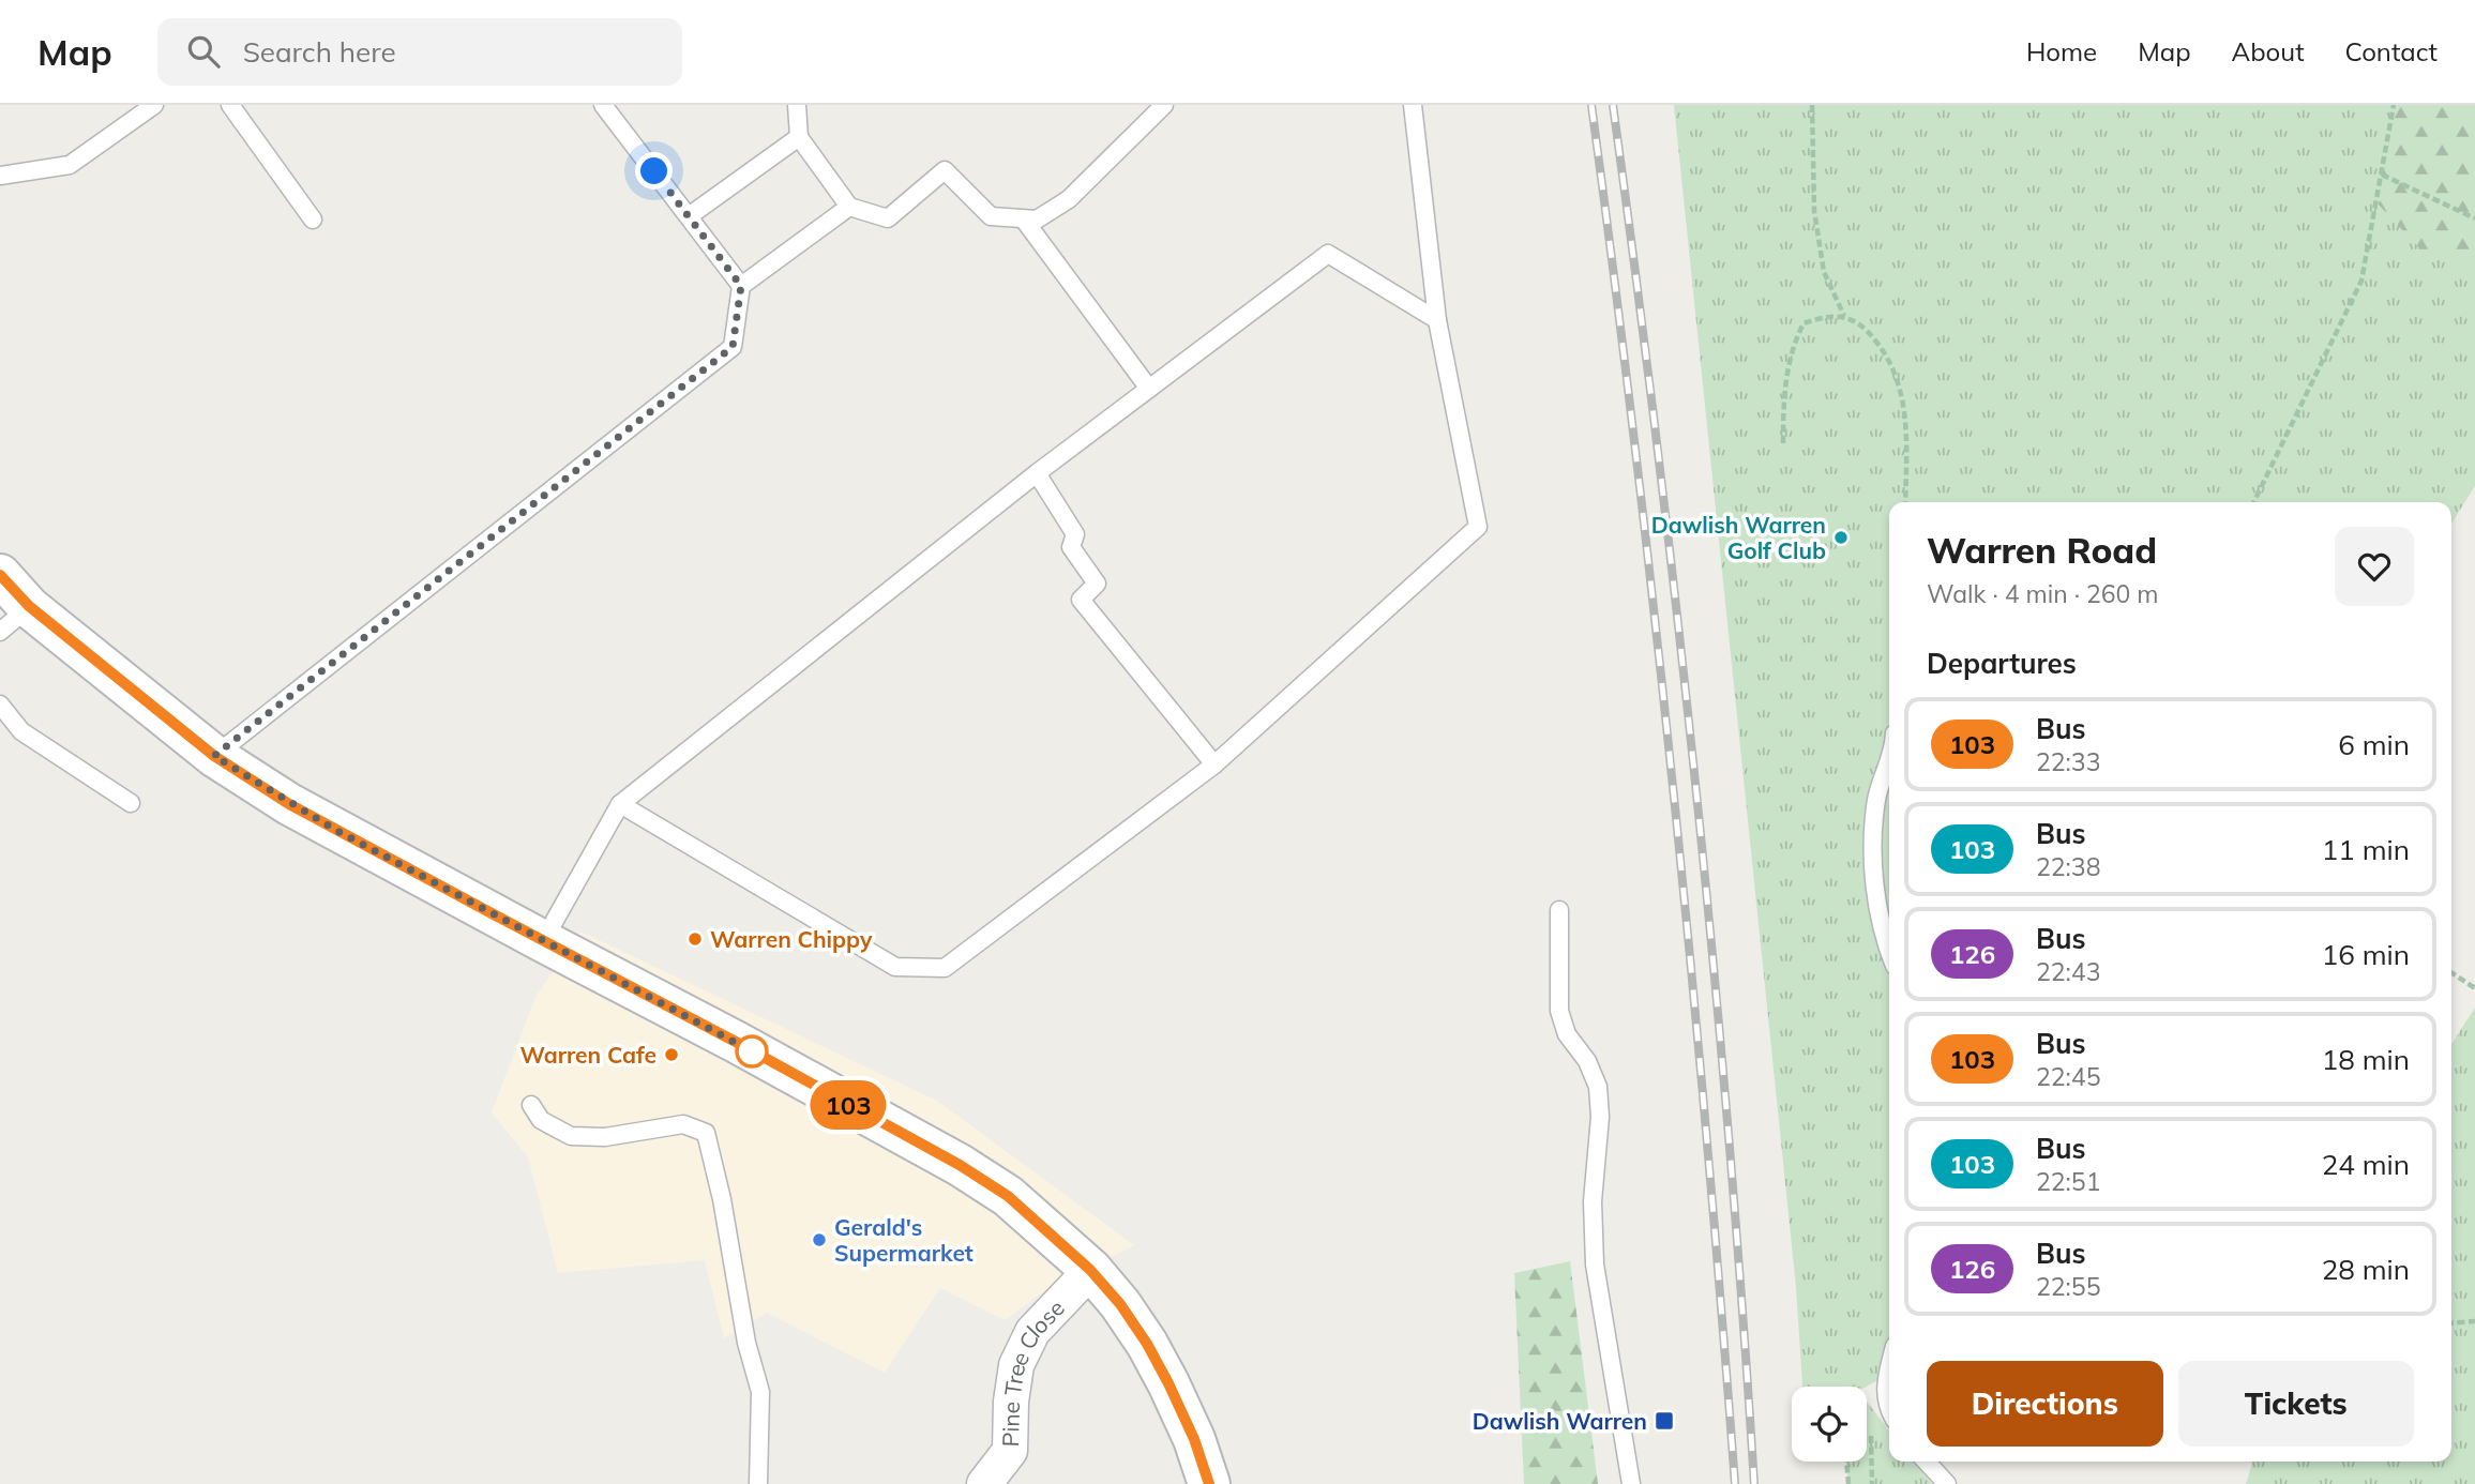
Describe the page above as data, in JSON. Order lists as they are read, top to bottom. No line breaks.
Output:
{"streets":{"street":["Pine Tree Close"]},"places":{"other":["Dawlish Warren Golf Club","Warren Chippy","Warren Cafe","Gerald's Supermarket"],"transit":["Dawlish Warren"]},"lines":["bus line 103"],"page":{"header":"Map","search":"Search here","nav":["Home","Map","About","Contact"],"on_map":"103","heading":[["Warren Road","Walk · 4 min · 260 m"],"Departures"],"list":[{"mark":"103","name":"Bus","note":"22:33","value":"6 min"},{"mark":"103","name":"Bus","note":"22:38","value":"11 min"},{"mark":"126","name":"Bus","note":"22:43","value":"16 min"},{"mark":"103","name":"Bus","note":"22:45","value":"18 min"},{"mark":"103","name":"Bus","note":"22:51","value":"24 min"},{"mark":"126","name":"Bus","note":"22:55","value":"28 min"}],"buttons":["Directions","Tickets"]}}
